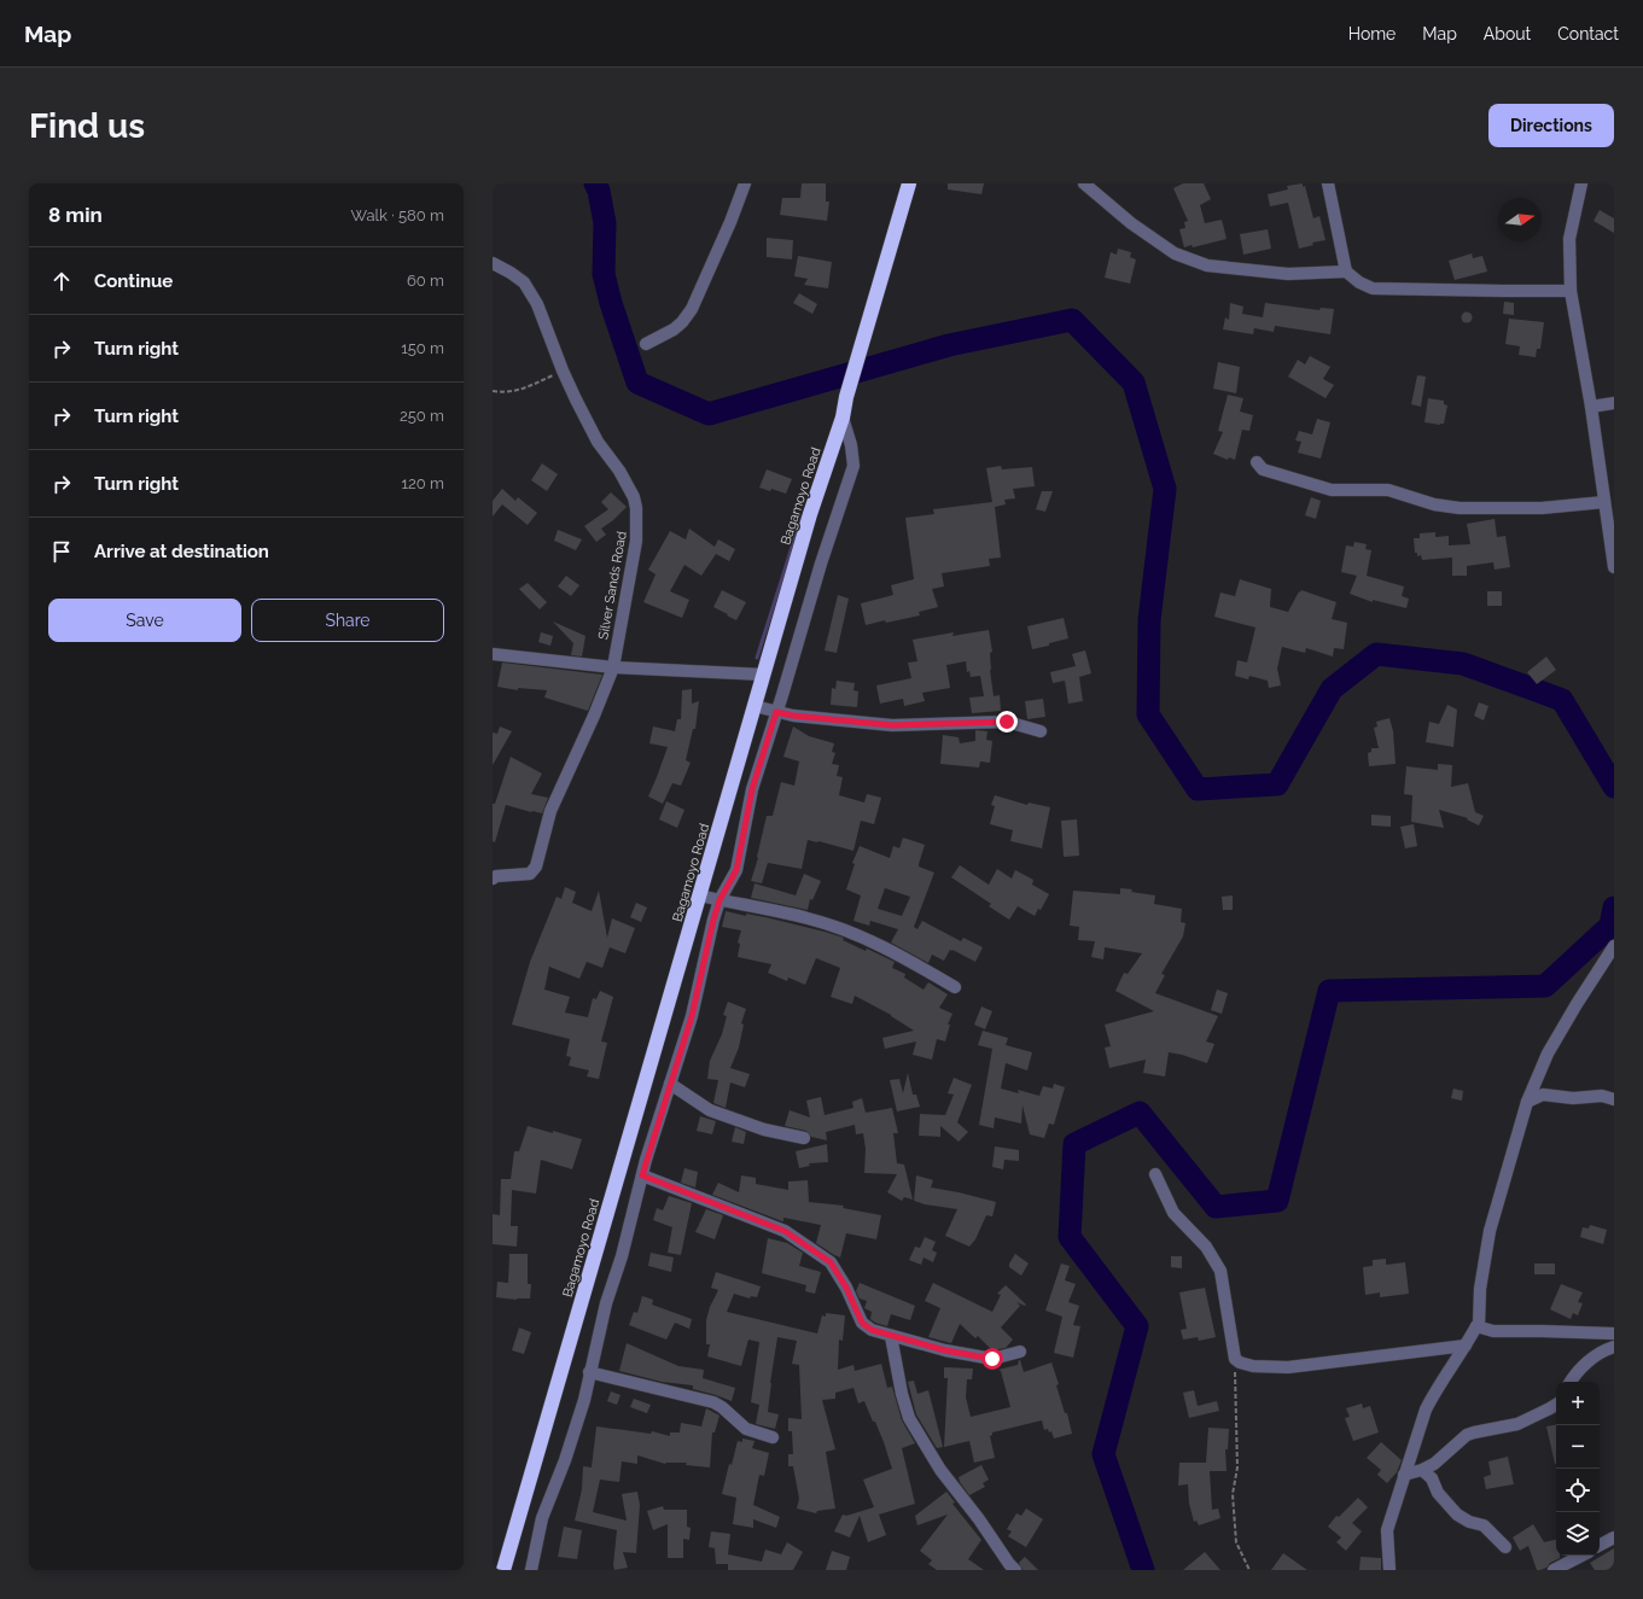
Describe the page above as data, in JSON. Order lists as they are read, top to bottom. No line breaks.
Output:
{"streets":{"highway":["Bagamoyo Road"],"street":["Silver Sands Road"]},"north":"right","page":{"header":"Map","nav":["Home","Map","About","Contact"],"buttons":["Directions",["Save","Share"]],"title":"Find us","heading":["8 min","Walk · 580 m"],"list":[["Continue","60 m"],["Turn right","150 m"],["Turn right","250 m"],["Turn right","120 m"],"Arrive at destination"],"map_buttons":["+","−"]}}
